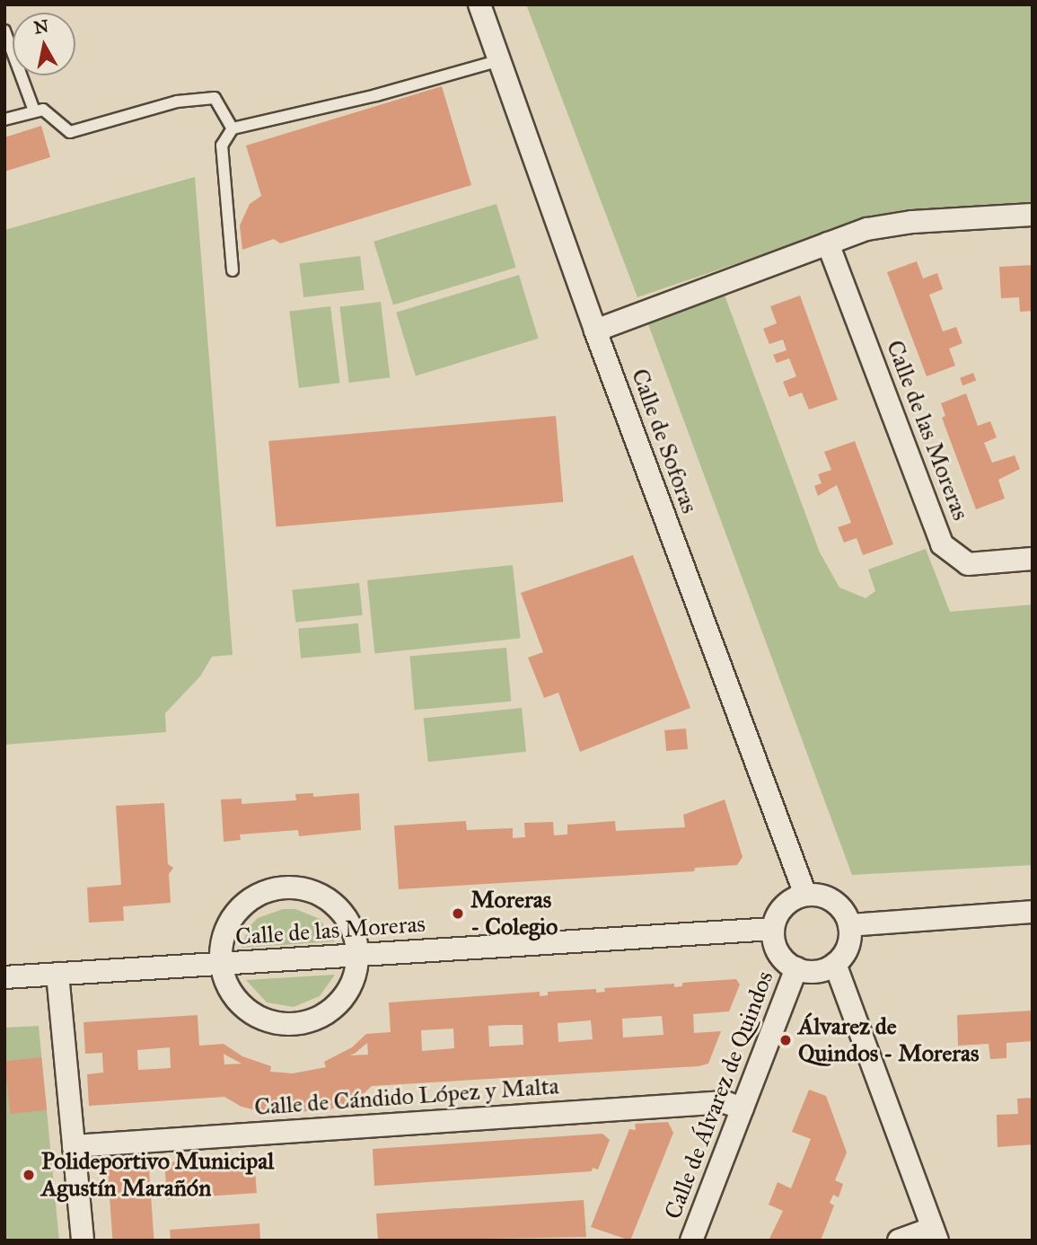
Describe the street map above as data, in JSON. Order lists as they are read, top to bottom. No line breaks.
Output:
{"streets":{"street":["Calle de las Moreras","Calle de Soforas","Calle de Álvarez de Quindos","Calle de Cándido López y Malta"]},"crossings":[["Calle de las Moreras","Calle de Soforas"],["Calle de las Moreras","Calle de Álvarez de Quindos"],["Calle de Soforas","Calle de Álvarez de Quindos"],["Calle de Álvarez de Quindos","Calle de Cándido López y Malta"]],"places":["Moreras - Colegio","Álvarez de Quindos - Moreras","Polideportivo Municipal Agustín Marañón"],"north":"top"}
